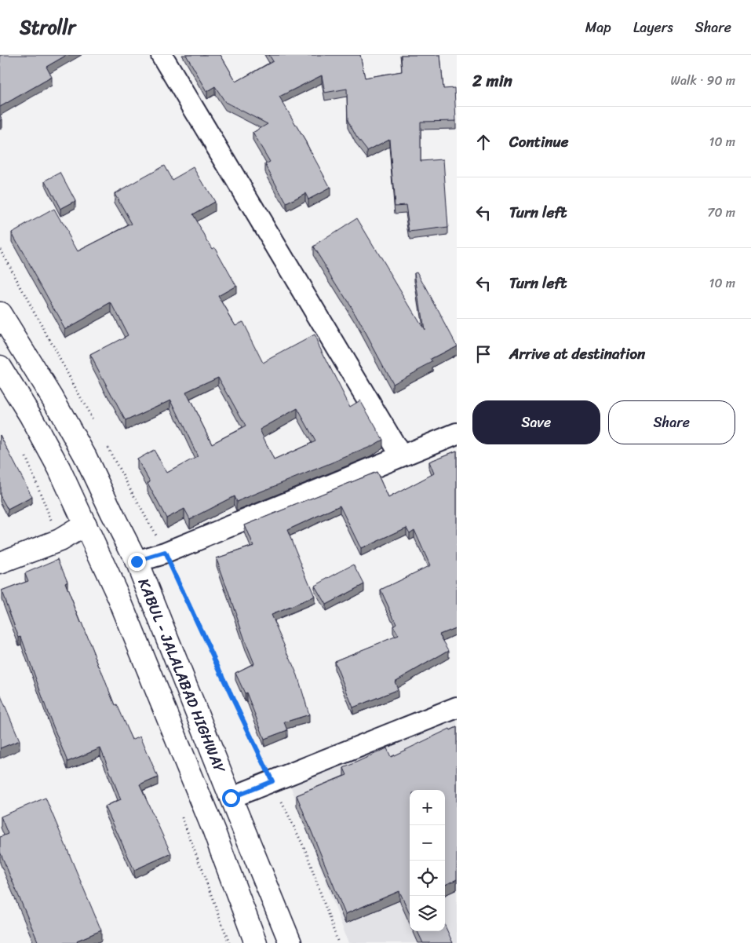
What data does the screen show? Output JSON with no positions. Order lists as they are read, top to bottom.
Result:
{
  "streets": {
    "main road": ["KABUL - JALALABAD HIGHWAY"]
  },
  "page": {
    "header": "Strollr",
    "nav": ["Map", "Layers", "Share"],
    "heading": ["2 min", "Walk · 90 m"],
    "list": [
      ["Continue", "10 m"],
      ["Turn left", "70 m"],
      ["Turn left", "10 m"],
      "Arrive at destination"
    ],
    "buttons": ["Save", "Share"],
    "map_buttons": ["+", "−"]
  }
}
